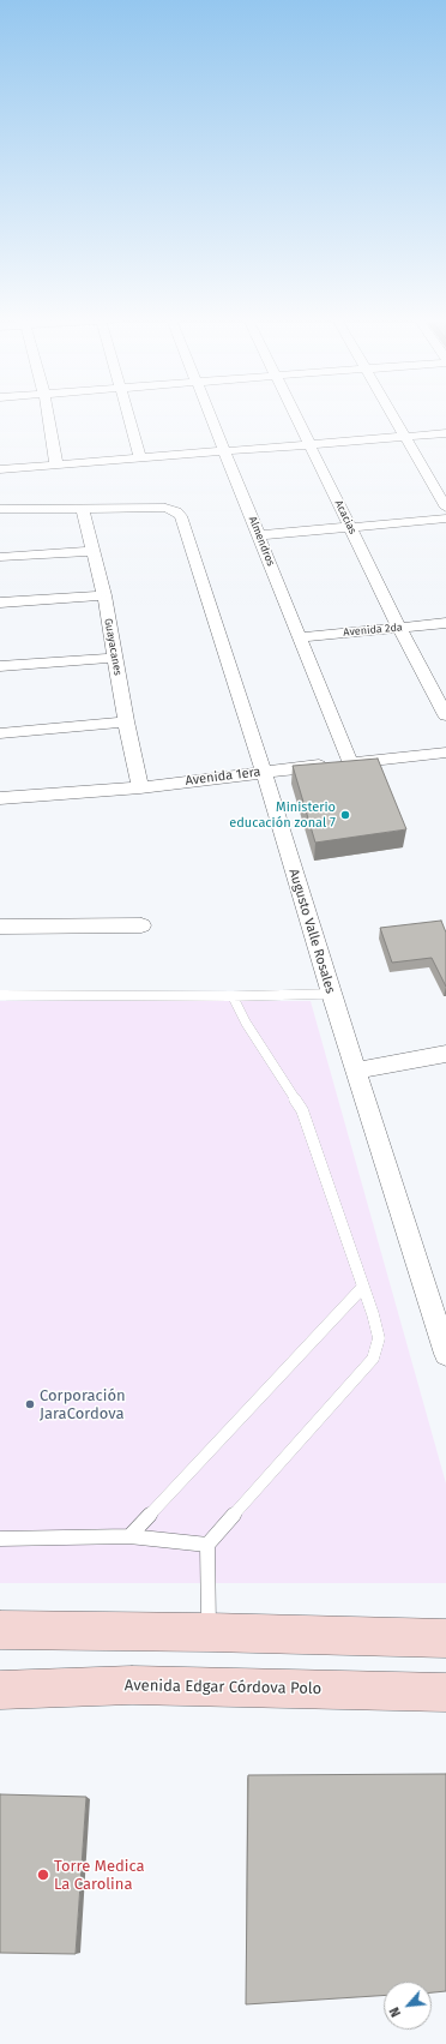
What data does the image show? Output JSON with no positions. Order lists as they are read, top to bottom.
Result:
{
  "streets": {
    "main road": ["Avenida Edgar Córdova Polo"],
    "street": [
      "Acacias",
      "Almendros",
      "Avenida 2da",
      "Guayacanes",
      "Avenida 1era",
      "Augusto Valle Rosales"
    ]
  },
  "crossings": [
    ["Acacias", "Avenida 2da"],
    ["Almendros", "Avenida 2da"],
    ["Almendros", "Avenida 1era"],
    ["Guayacanes", "Avenida 1era"],
    ["Guayacanes", "Augusto Valle Rosales"],
    ["Avenida 1era", "Augusto Valle Rosales"]
  ],
  "places": ["Ministerio educación zonal 7", "Corporación JaraCordova", "Torre Medica La Carolina"],
  "north": "bottom left"
}
